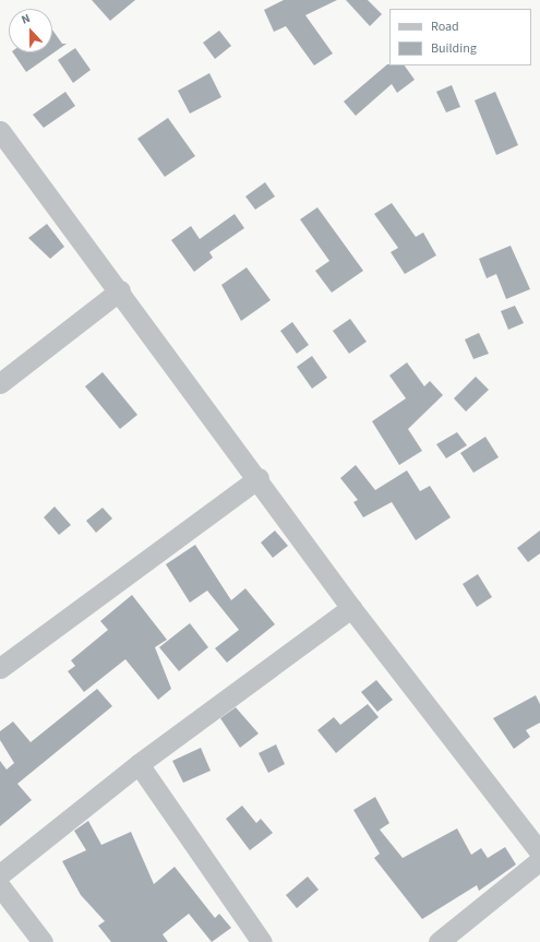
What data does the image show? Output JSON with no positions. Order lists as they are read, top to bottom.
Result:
{
  "legend": ["Road", "Building"],
  "north": "top"
}
